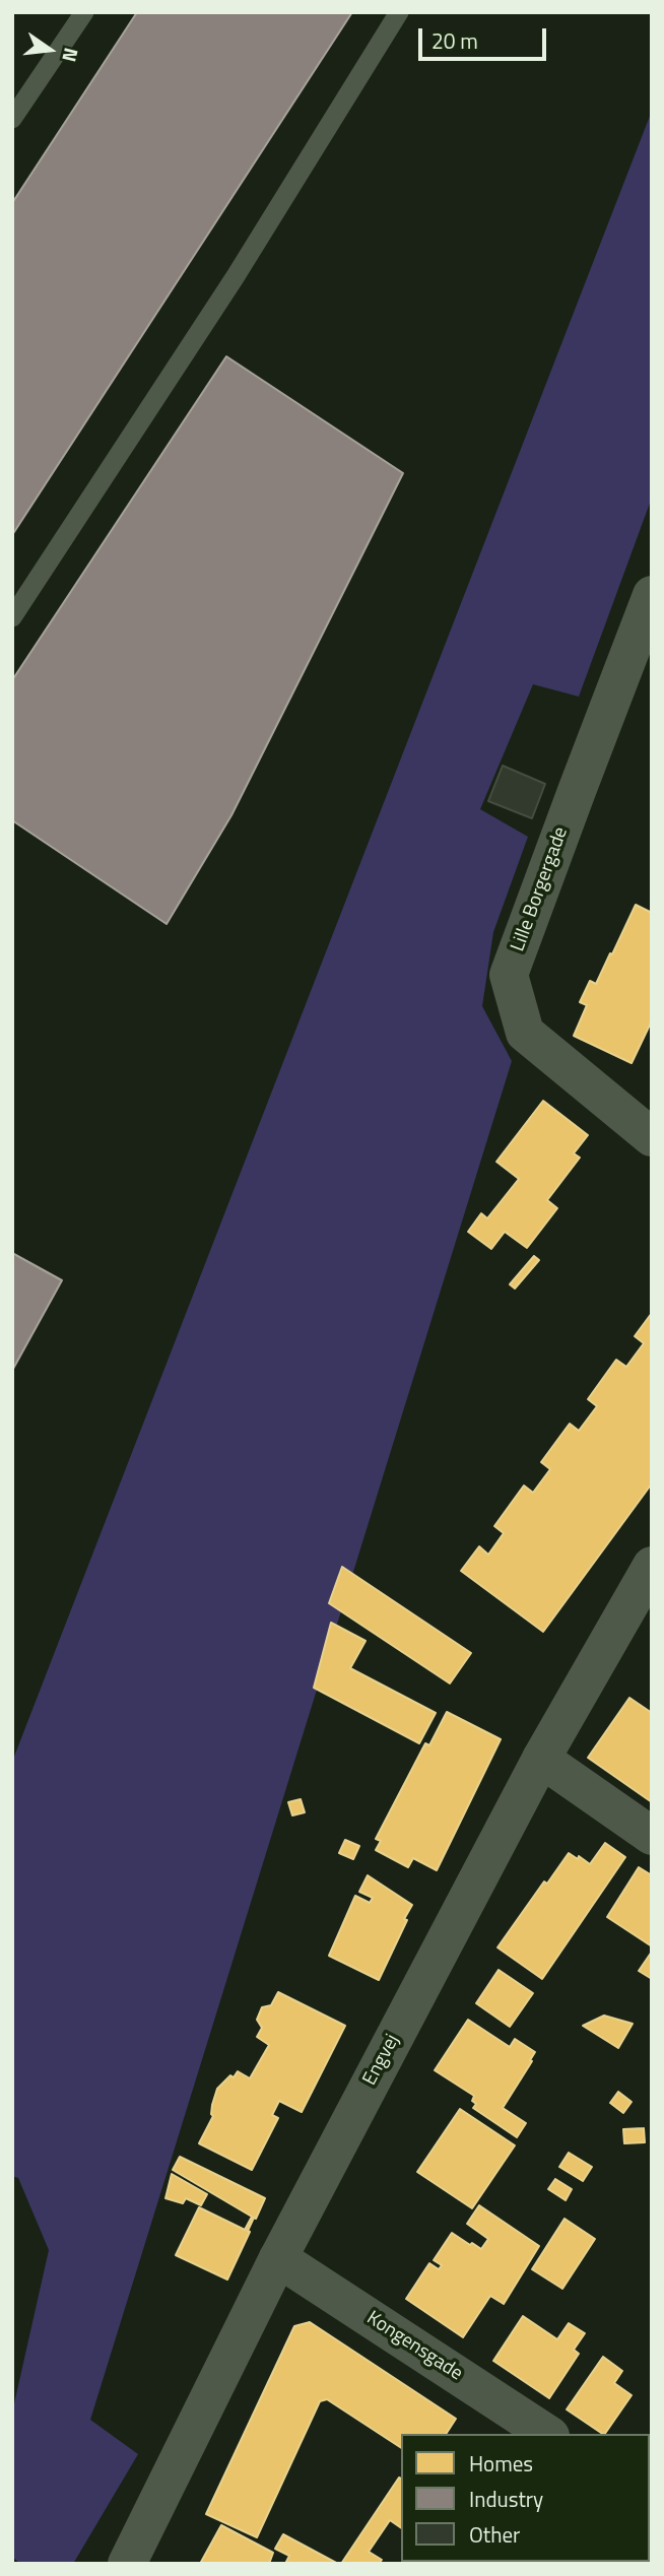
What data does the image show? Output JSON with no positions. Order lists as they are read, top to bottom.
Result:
{
  "streets": {
    "street": ["Lille Borgergade", "Engvej", "Kongensgade"]
  },
  "crossings": [
    ["Engvej", "Kongensgade"]
  ],
  "legend": ["Homes", "Industry", "Other"],
  "scale_bar": "20 m",
  "north": "right"
}
